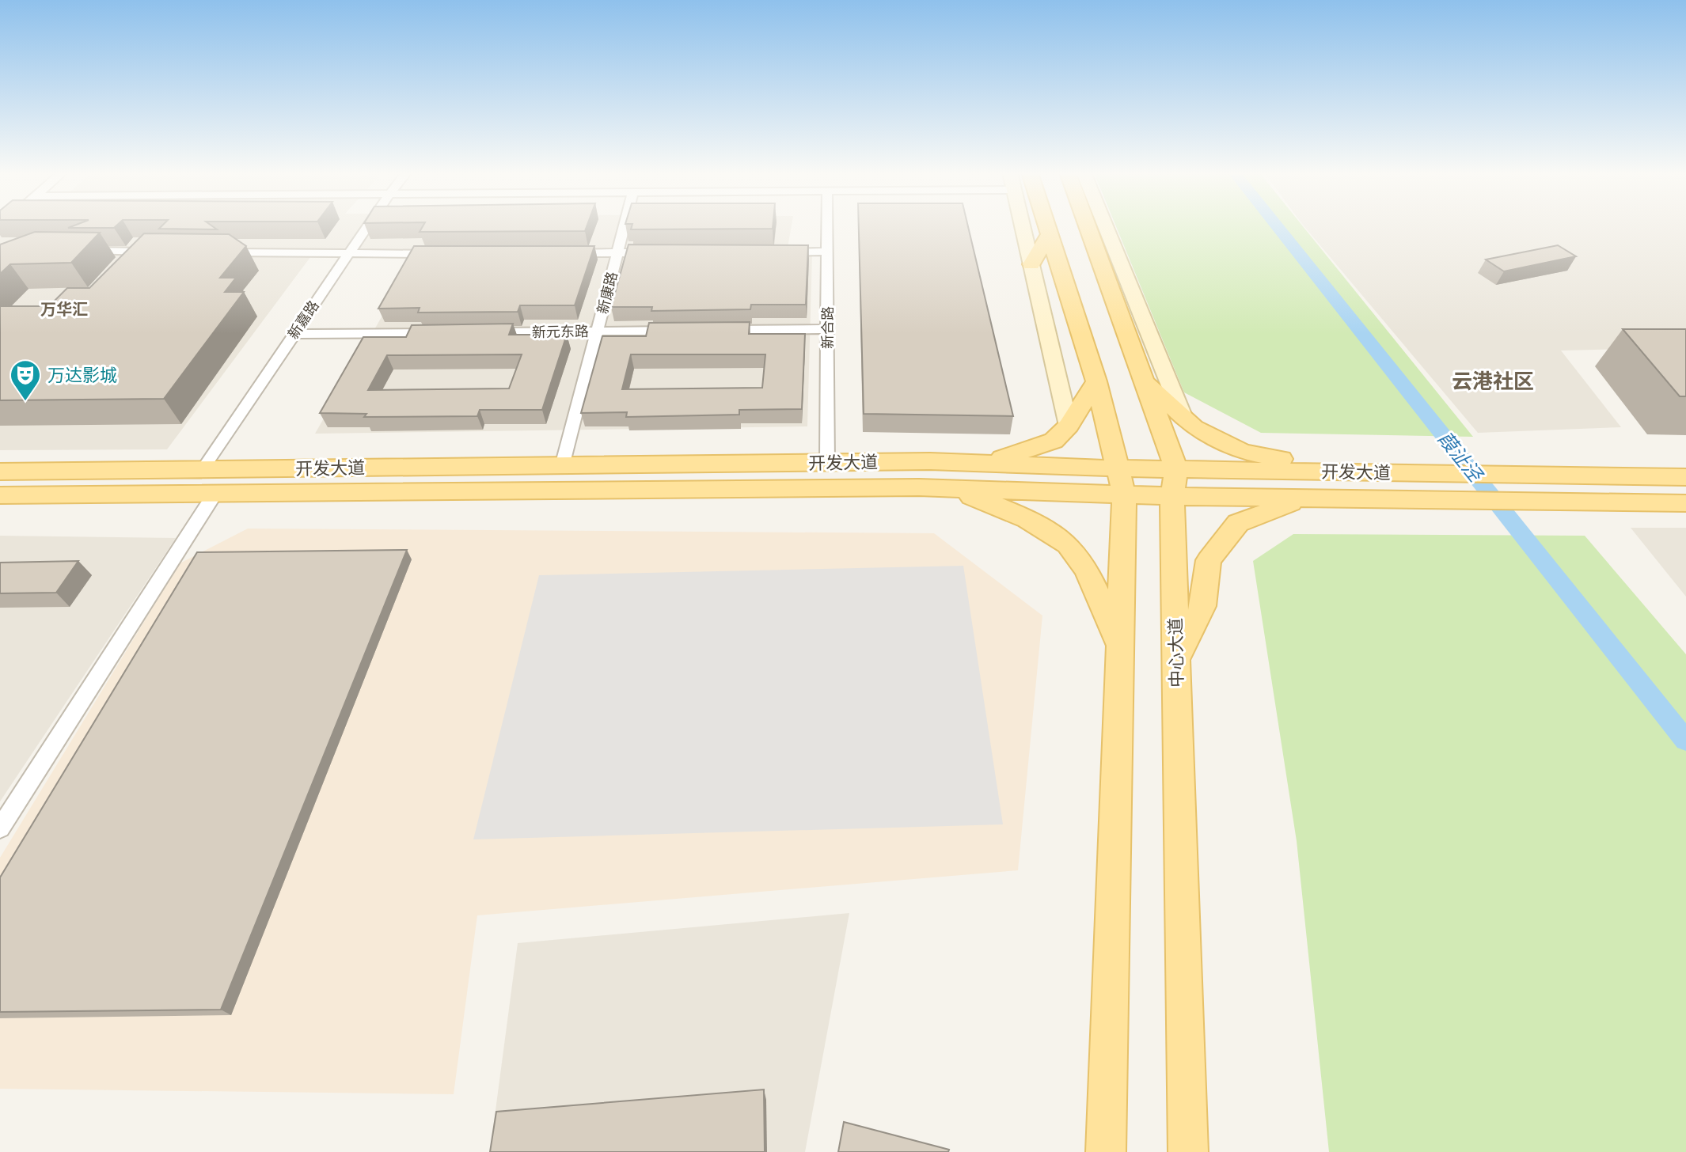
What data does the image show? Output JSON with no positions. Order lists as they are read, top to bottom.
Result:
{
  "streets": {
    "main road": ["开发大道", "中心大道"],
    "street": [
      "新康路",
      "新嘉路",
      "新合路",
      "新元东路"
    ]
  },
  "crossings": [
    ["新康路", "新元东路"],
    ["新康路", "开发大道"],
    ["新嘉路", "开发大道"],
    ["新合路", "开发大道"],
    ["开发大道", "中心大道"]
  ],
  "districts": ["万华汇", "云港社区"],
  "water": ["葭沚泾"],
  "places": {
    "theatre": ["万达影城"]
  }
}
